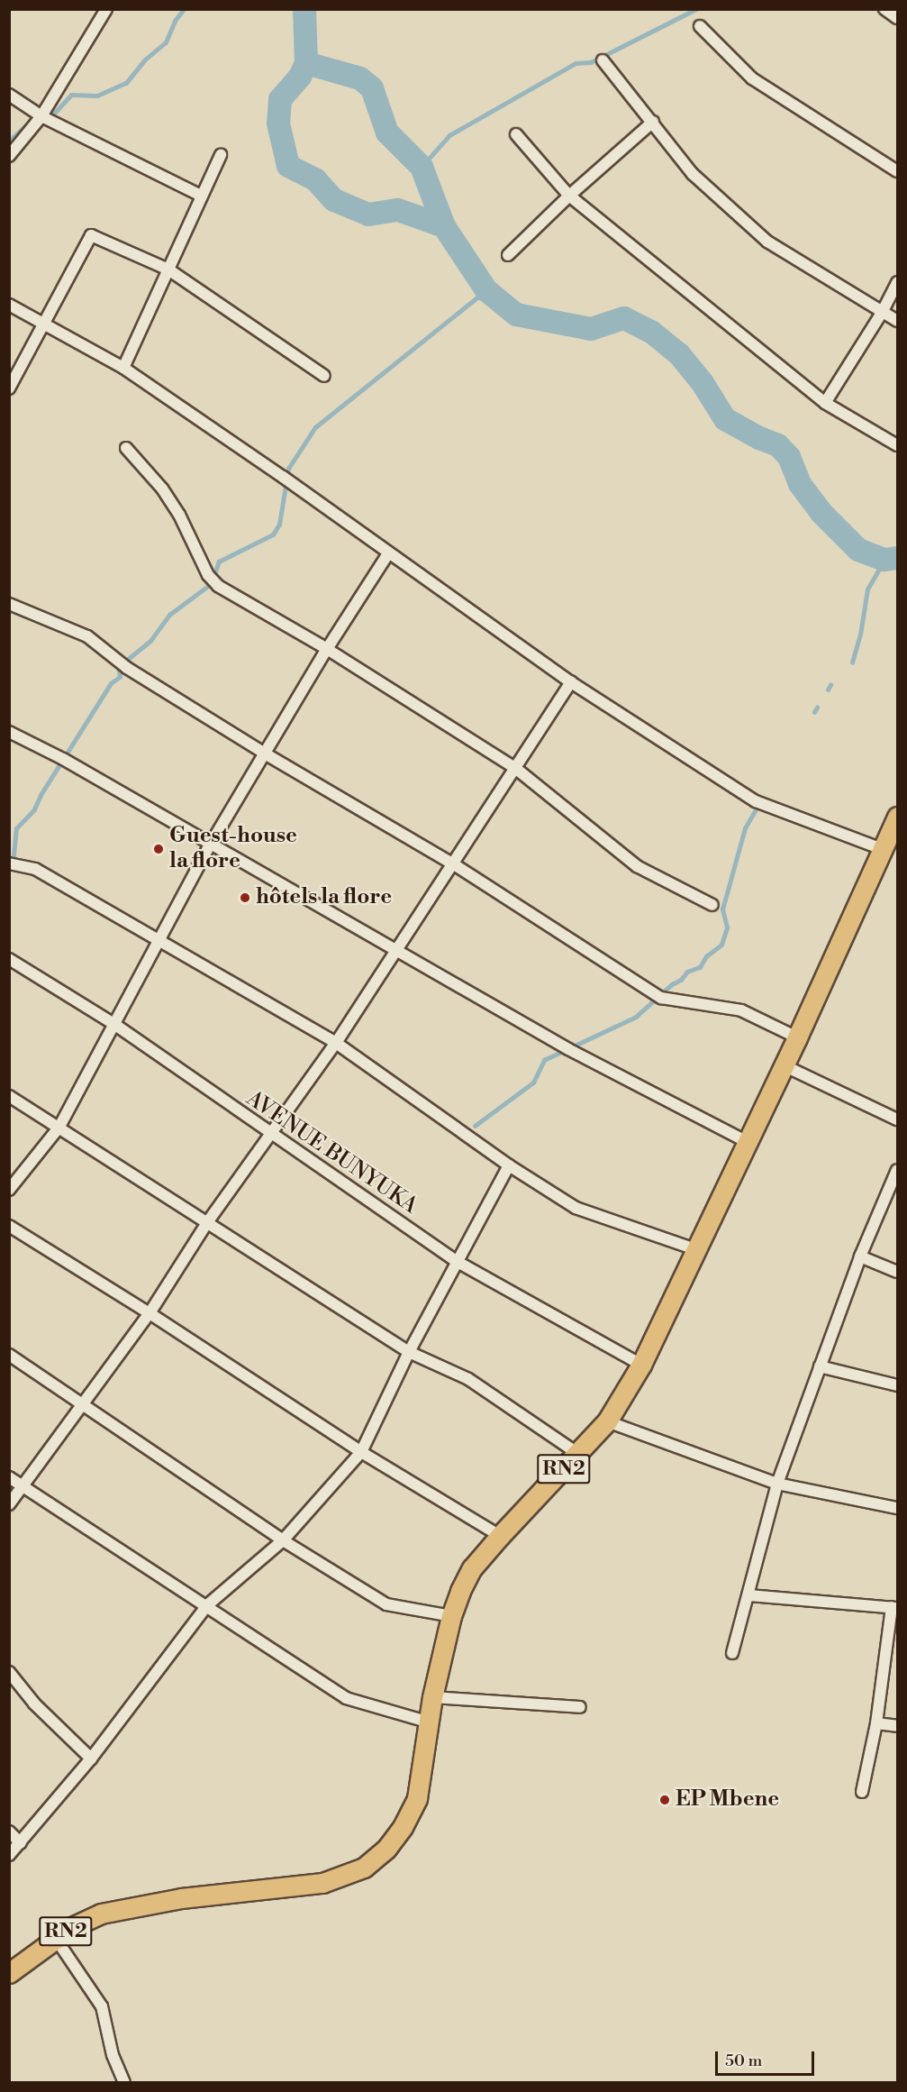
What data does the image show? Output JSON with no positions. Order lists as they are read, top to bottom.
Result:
{
  "streets": {
    "highway": ["RN2"],
    "street": ["AVENUE BUNYUKA"]
  },
  "crossings": [
    ["AVENUE BUNYUKA", "RN2"]
  ],
  "places": ["Guest-house la flore", "hôtels la flore", "EP Mbene"],
  "scale_bar": "50 m"
}
